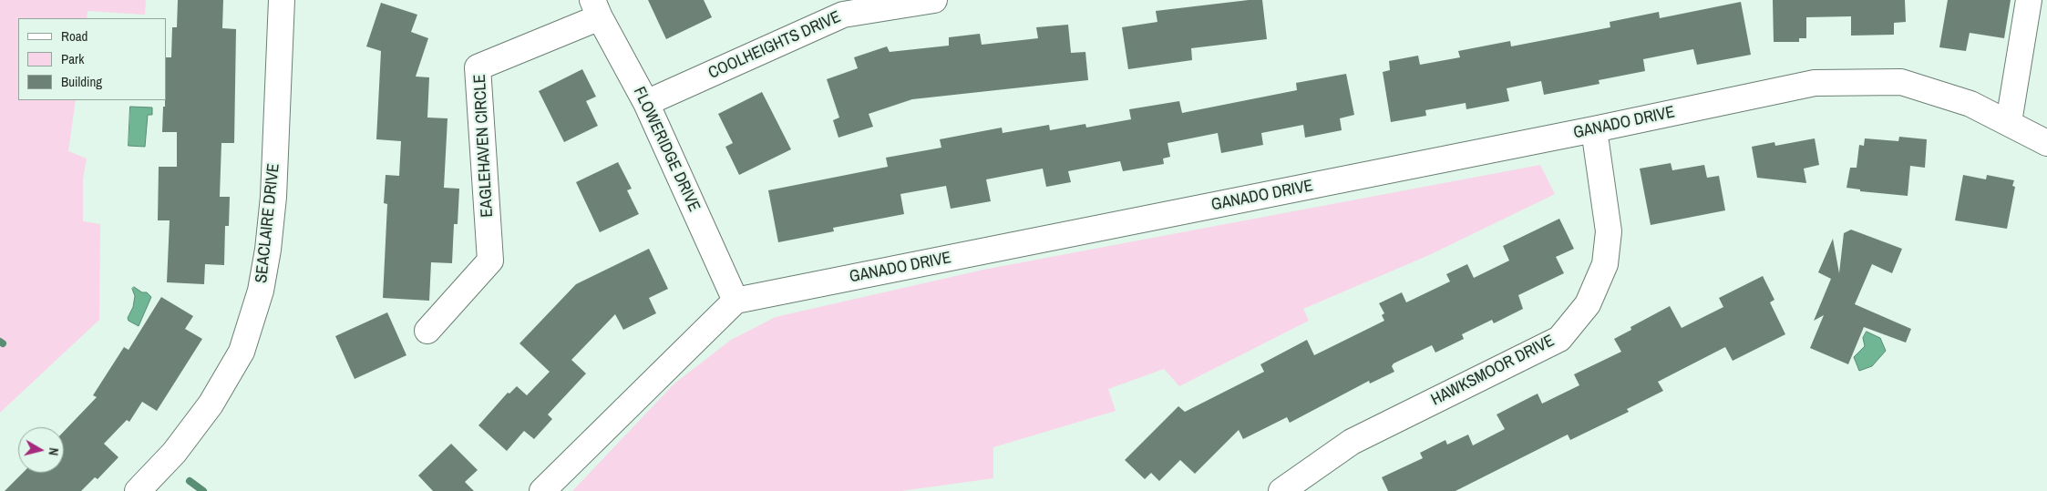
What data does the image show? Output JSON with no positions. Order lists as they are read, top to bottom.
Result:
{
  "streets": {
    "street": [
      "COOLHEIGHTS DRIVE",
      "GANADO DRIVE",
      "EAGLEHAVEN CIRCLE",
      "FLOWERIDGE DRIVE",
      "SEACLAIRE DRIVE",
      "HAWKSMOOR DRIVE"
    ]
  },
  "crossings": [
    ["COOLHEIGHTS DRIVE", "FLOWERIDGE DRIVE"],
    ["GANADO DRIVE", "FLOWERIDGE DRIVE"],
    ["GANADO DRIVE", "HAWKSMOOR DRIVE"],
    ["EAGLEHAVEN CIRCLE", "FLOWERIDGE DRIVE"]
  ],
  "legend": ["Road", "Park", "Building"],
  "north": "right"
}
